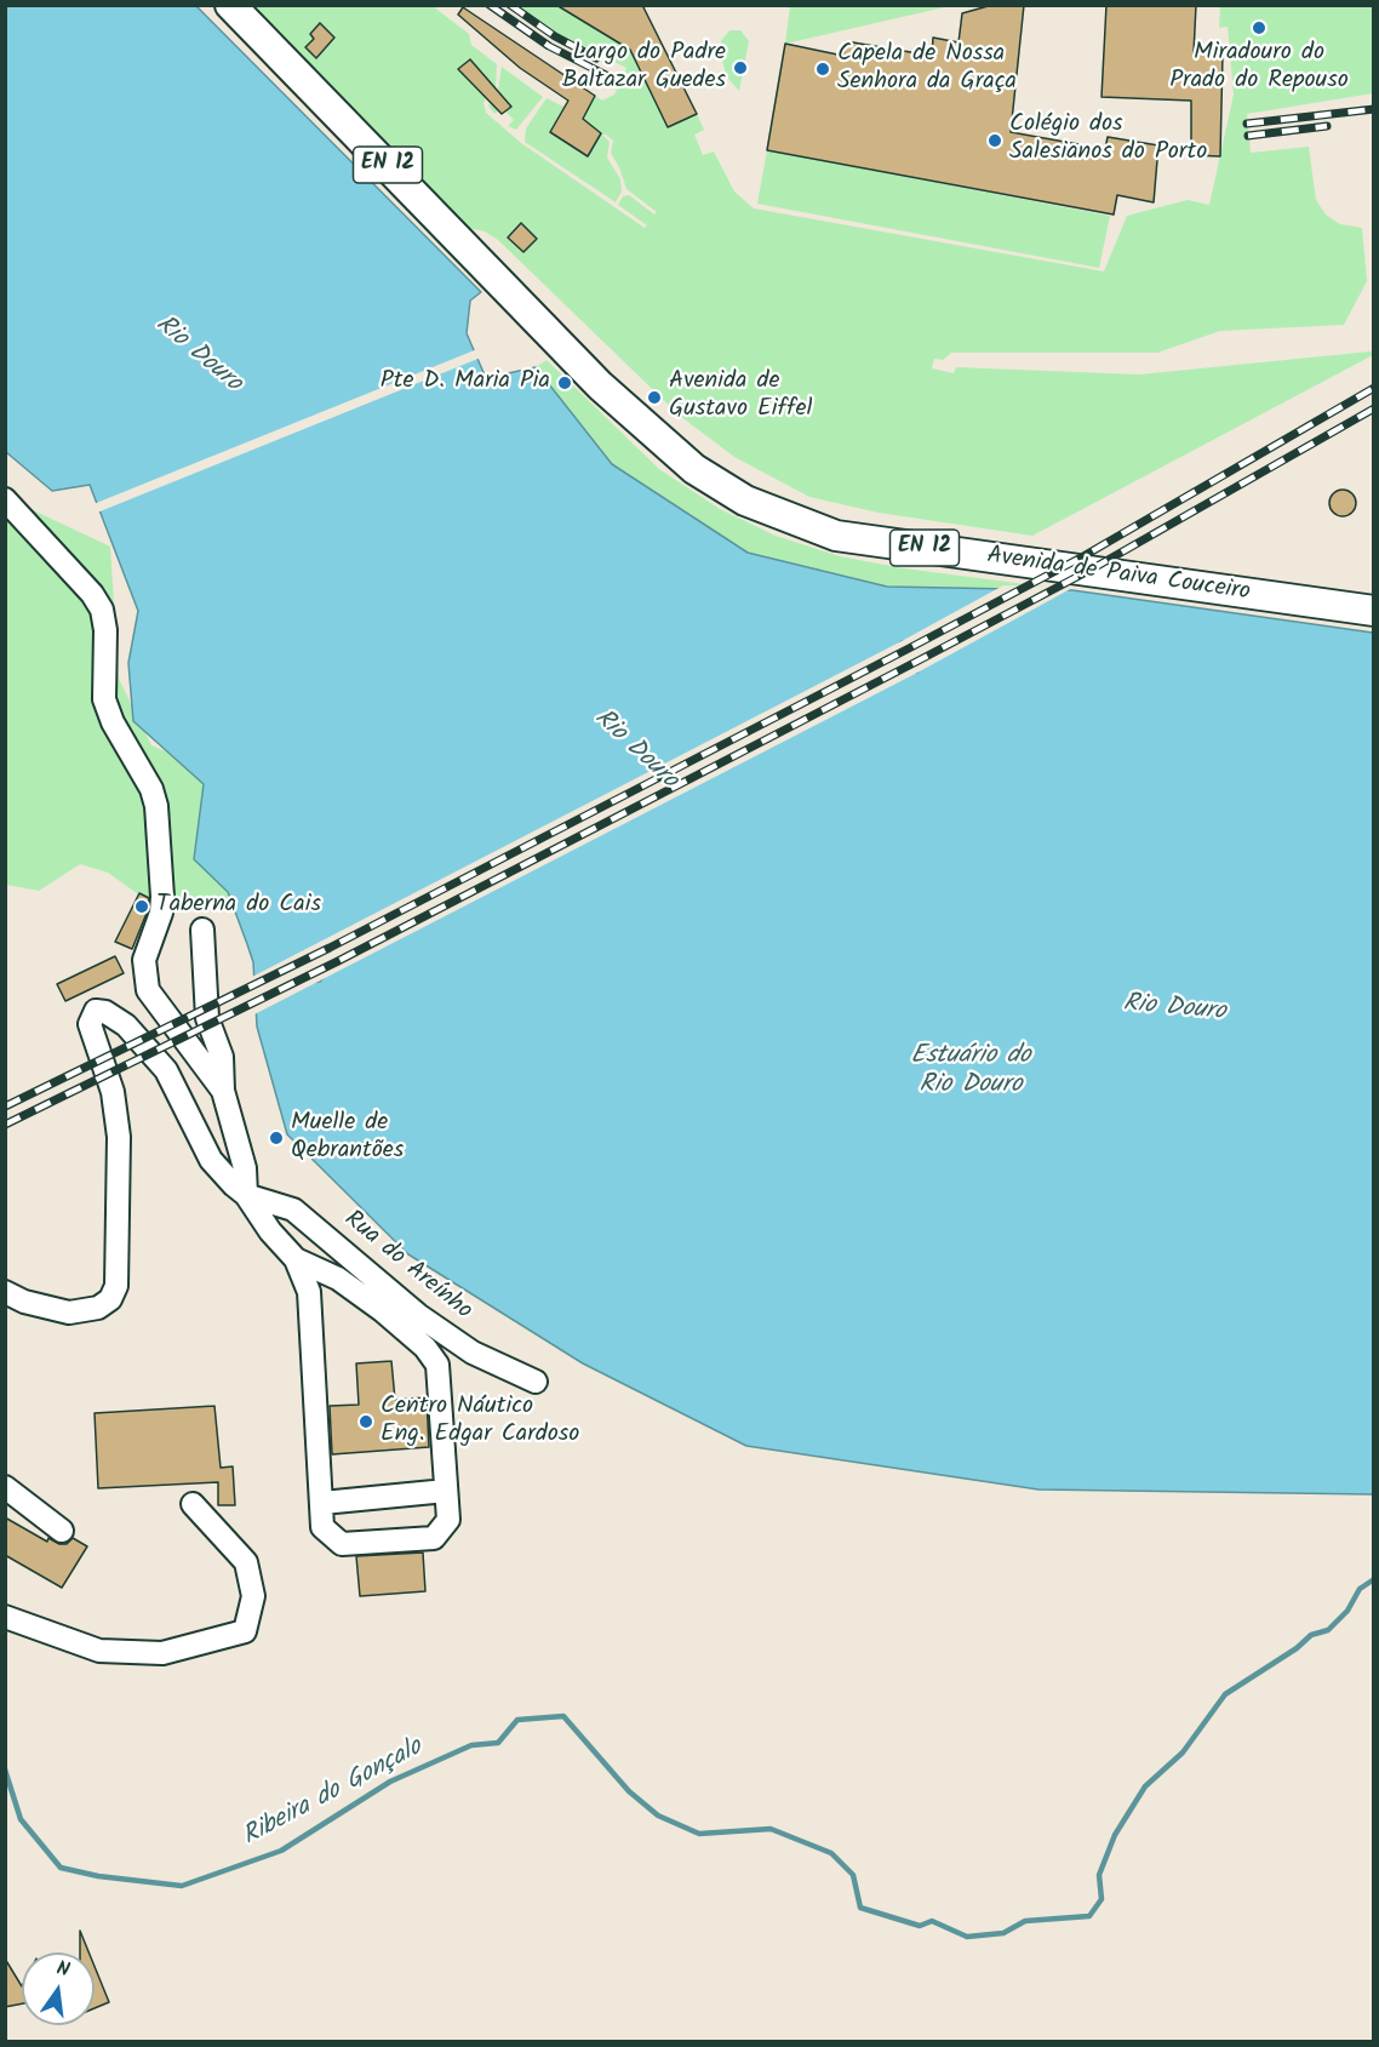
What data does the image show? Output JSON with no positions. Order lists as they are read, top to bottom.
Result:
{
  "streets": {
    "main road": ["EN 12", "Avenida de Paiva Couceiro"],
    "street": ["Rua do Areínho"]
  },
  "water": ["Rio Douro", "Estuário do Rio Douro", "Ribeira do Gonçalo"],
  "places": [
    "Miradouro do Prado do Repouso",
    "Largo do Padre Baltazar Guedes",
    "Capela de Nossa Senhora da Graça",
    "Colégio dos Salesianos do Porto",
    "Pte D. Maria Pia",
    "Avenida de Gustavo Eiffel",
    "Taberna do Cais",
    "Muelle de Qebrantões",
    "Centro Náutico Eng. Edgar Cardoso"
  ],
  "north": "top"
}
